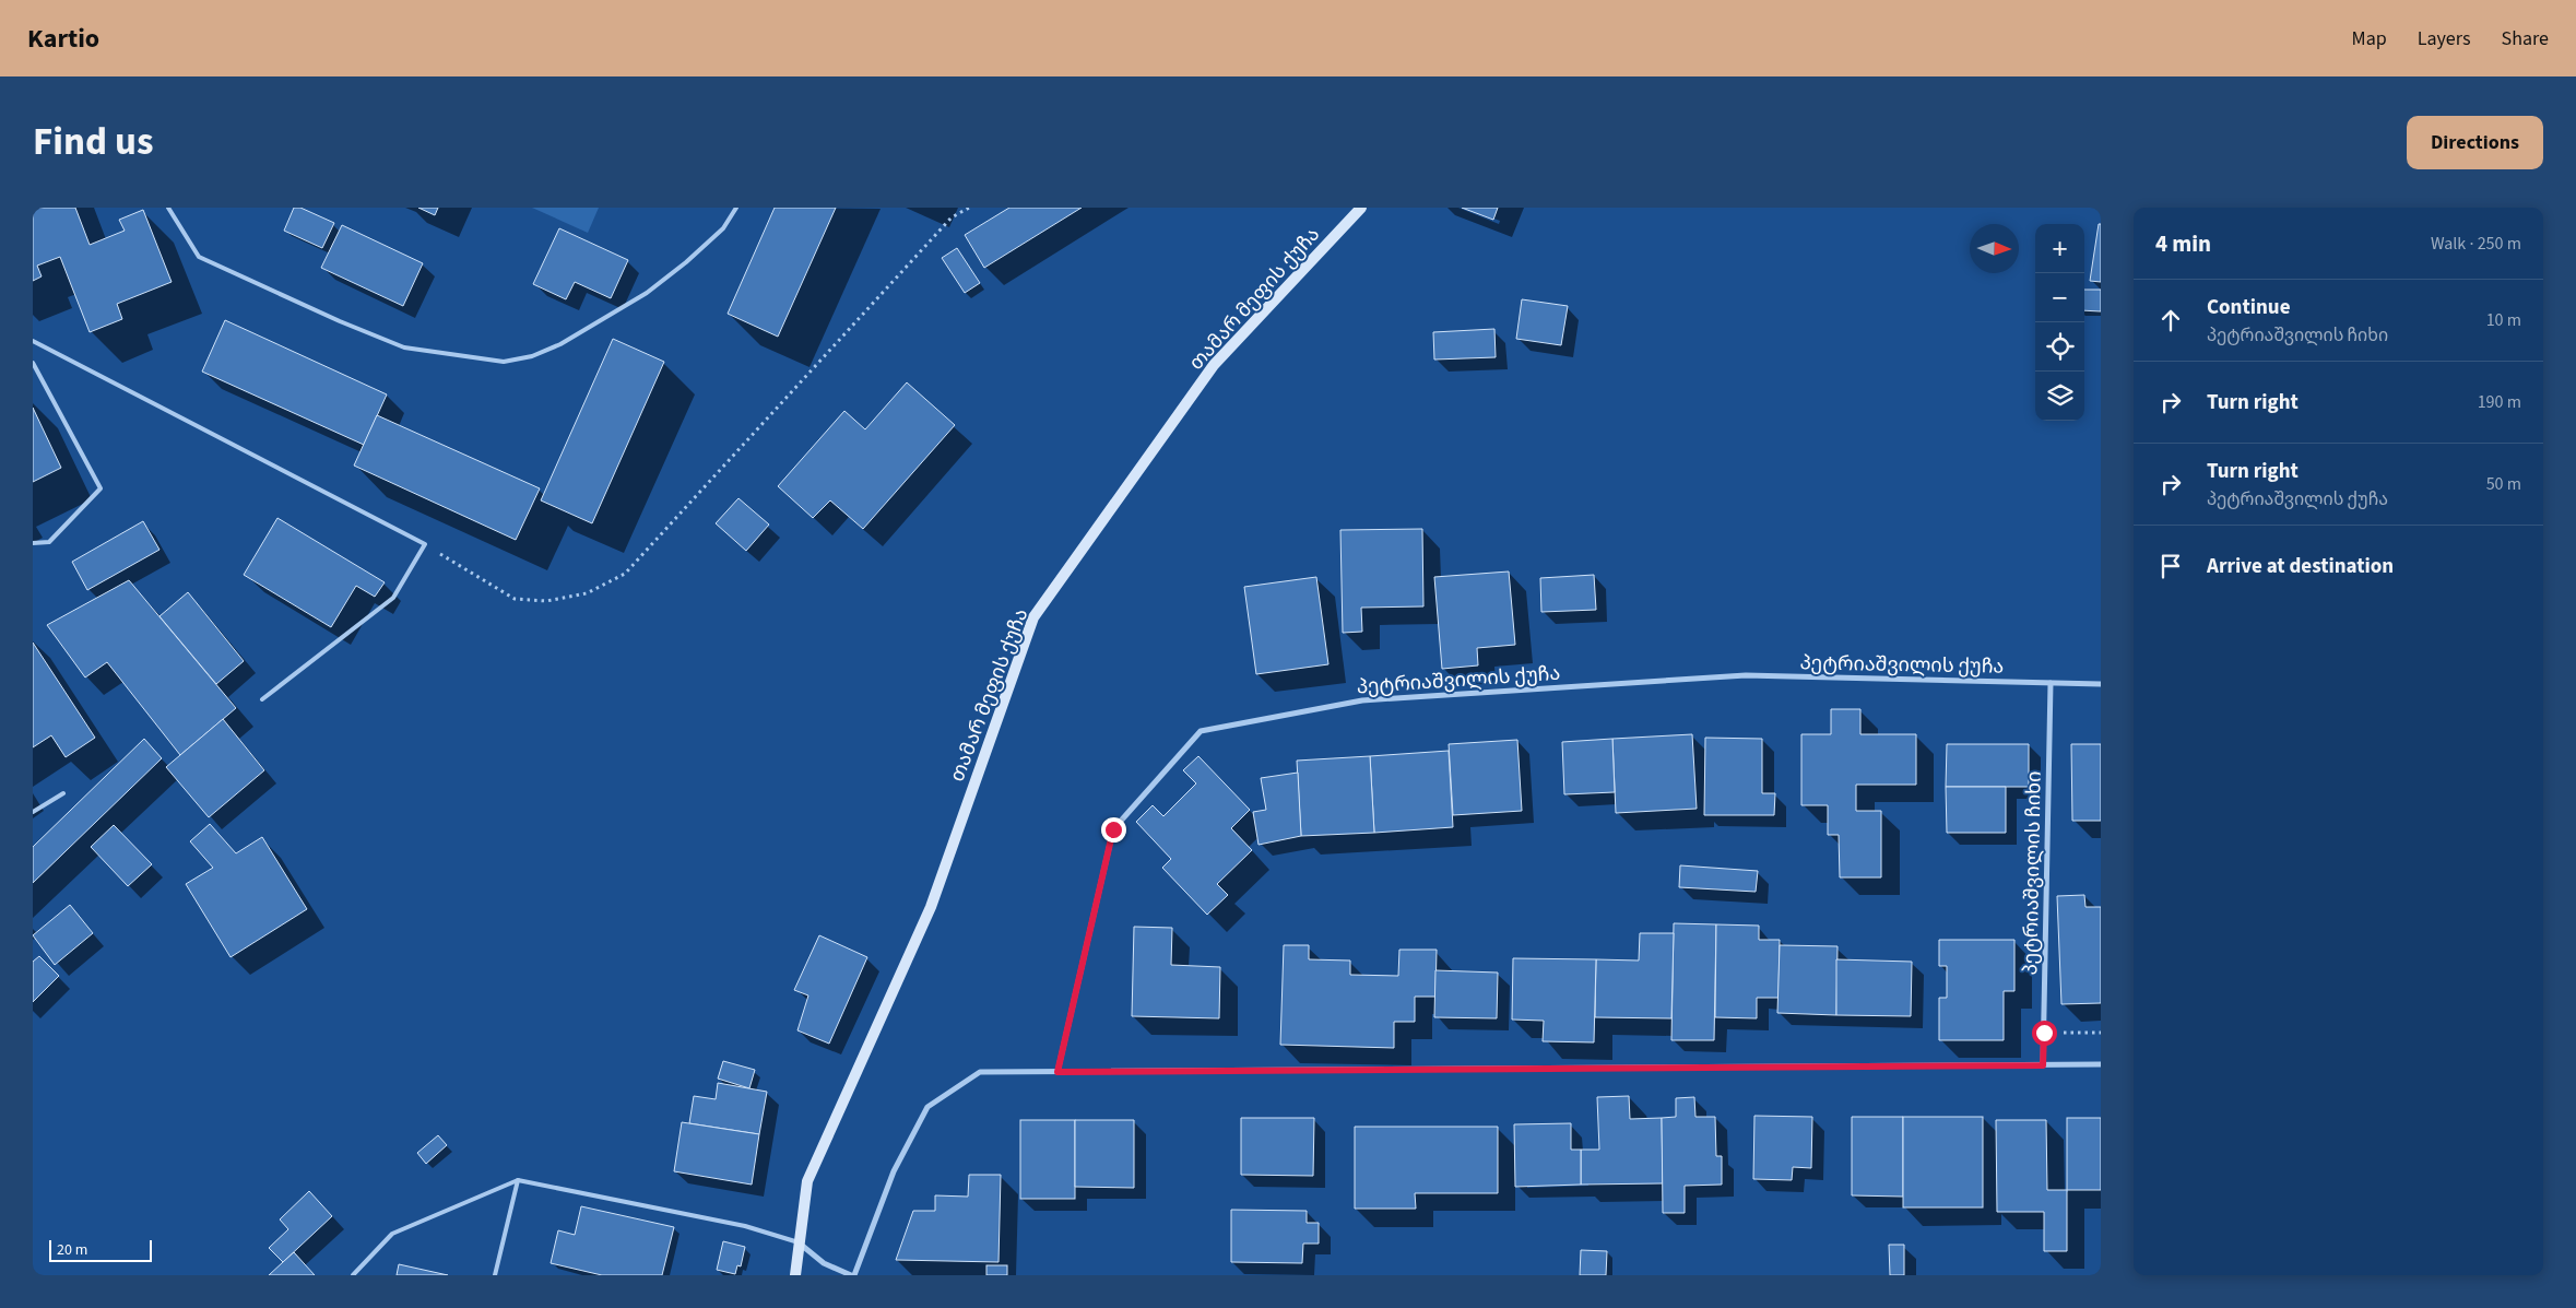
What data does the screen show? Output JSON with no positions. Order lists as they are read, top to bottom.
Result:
{
  "streets": {
    "street": ["თამარ მეფის ქუჩა", "პეტრიაშვილის ქუჩა", "პეტრიაშვილის ჩიხი"]
  },
  "crossings": [
    ["პეტრიაშვილის ქუჩა", "პეტრიაშვილის ჩიხი"]
  ],
  "scale_bar": "20 m",
  "north": "right",
  "page": {
    "header": "Kartio",
    "nav": ["Map", "Layers", "Share"],
    "title": "Find us",
    "buttons": "Directions",
    "heading": ["4 min", "Walk · 250 m"],
    "map_buttons": ["+", "−"],
    "list": [
      ["Continue", "პეტრიაშვილის ჩიხი", "10 m"],
      ["Turn right", "190 m"],
      ["Turn right", "პეტრიაშვილის ქუჩა", "50 m"],
      "Arrive at destination"
    ],
    "scale": "20 m"
  }
}
